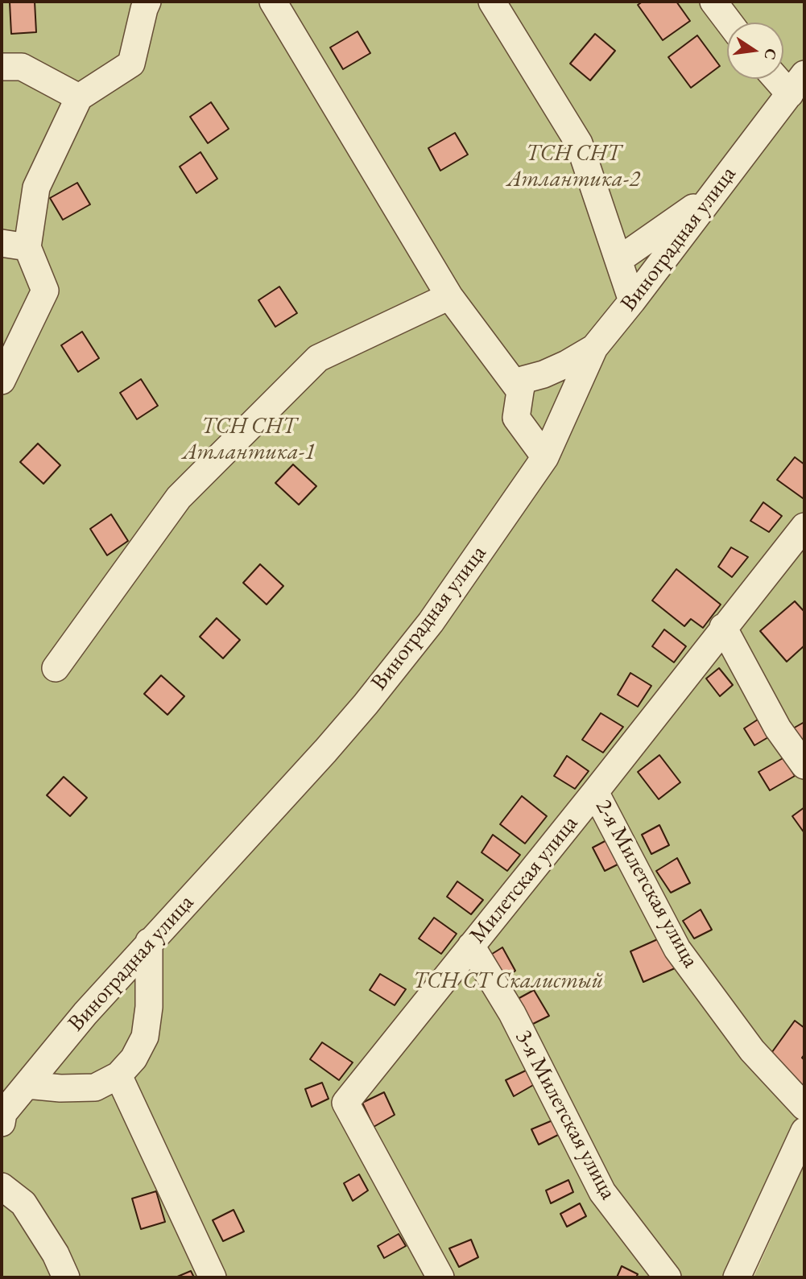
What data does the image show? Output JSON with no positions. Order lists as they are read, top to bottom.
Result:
{
  "streets": {
    "lane": [
      "Виноградная улица",
      "Милетская улица",
      "2-я Милетская улица",
      "3-я Милетская улица"
    ]
  },
  "crossings": [
    ["Милетская улица", "2-я Милетская улица"],
    ["Милетская улица", "3-я Милетская улица"]
  ],
  "parks": ["ТСН СНТ Атлантика-2", "ТСН СНТ Атлантика-1", "ТСН СТ Скалистый"],
  "north": "right"
}
